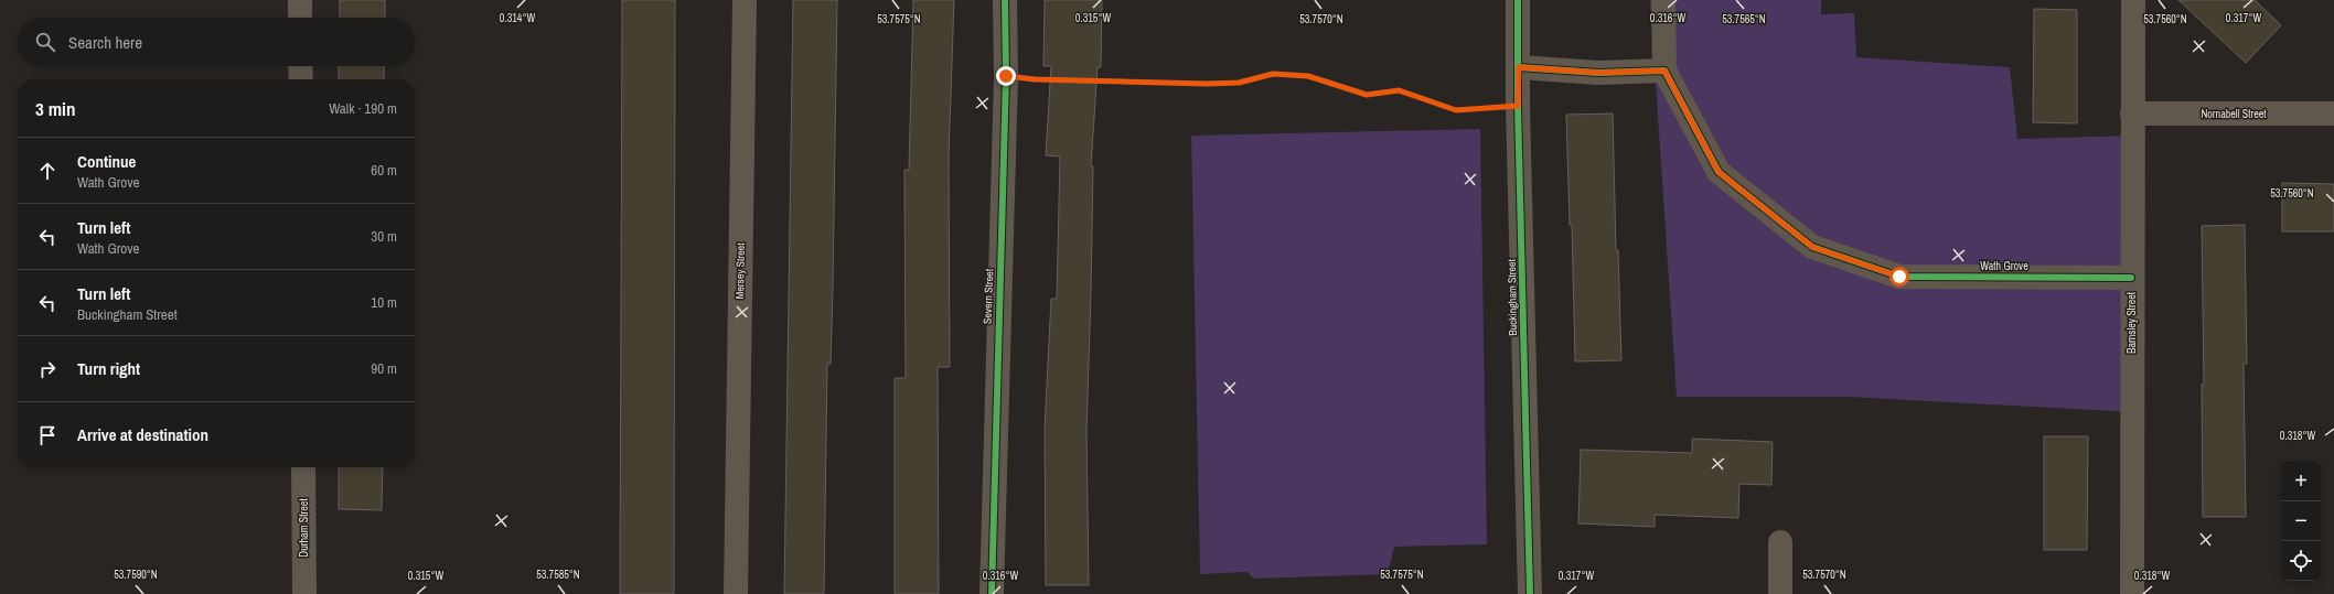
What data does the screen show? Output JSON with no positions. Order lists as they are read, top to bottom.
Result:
{
  "streets": {
    "street": [
      "Nornabell Street",
      "Wath Grove",
      "Mersey Street",
      "Severn Street",
      "Buckingham Street",
      "Barnsley Street",
      "Durham Street"
    ]
  },
  "crossings": [
    ["Nornabell Street", "Barnsley Street"],
    ["Wath Grove", "Barnsley Street"]
  ],
  "page": {
    "search": "Search here",
    "heading": ["3 min", "Walk · 190 m"],
    "list": [
      ["Continue", "Wath Grove", "60 m"],
      ["Turn left", "Wath Grove", "30 m"],
      ["Turn left", "Buckingham Street", "10 m"],
      ["Turn right", "90 m"],
      "Arrive at destination"
    ],
    "map_buttons": ["+", "−"]
  },
  "coordinates": [
    "0.314°W",
    "0.315°W",
    "0.316°W",
    "0.317°W",
    "53.7575°N",
    "53.7570°N",
    "53.7565°N",
    "53.7560°N",
    "0.318°W",
    "53.7590°N",
    "53.7585°N"
  ]
}
